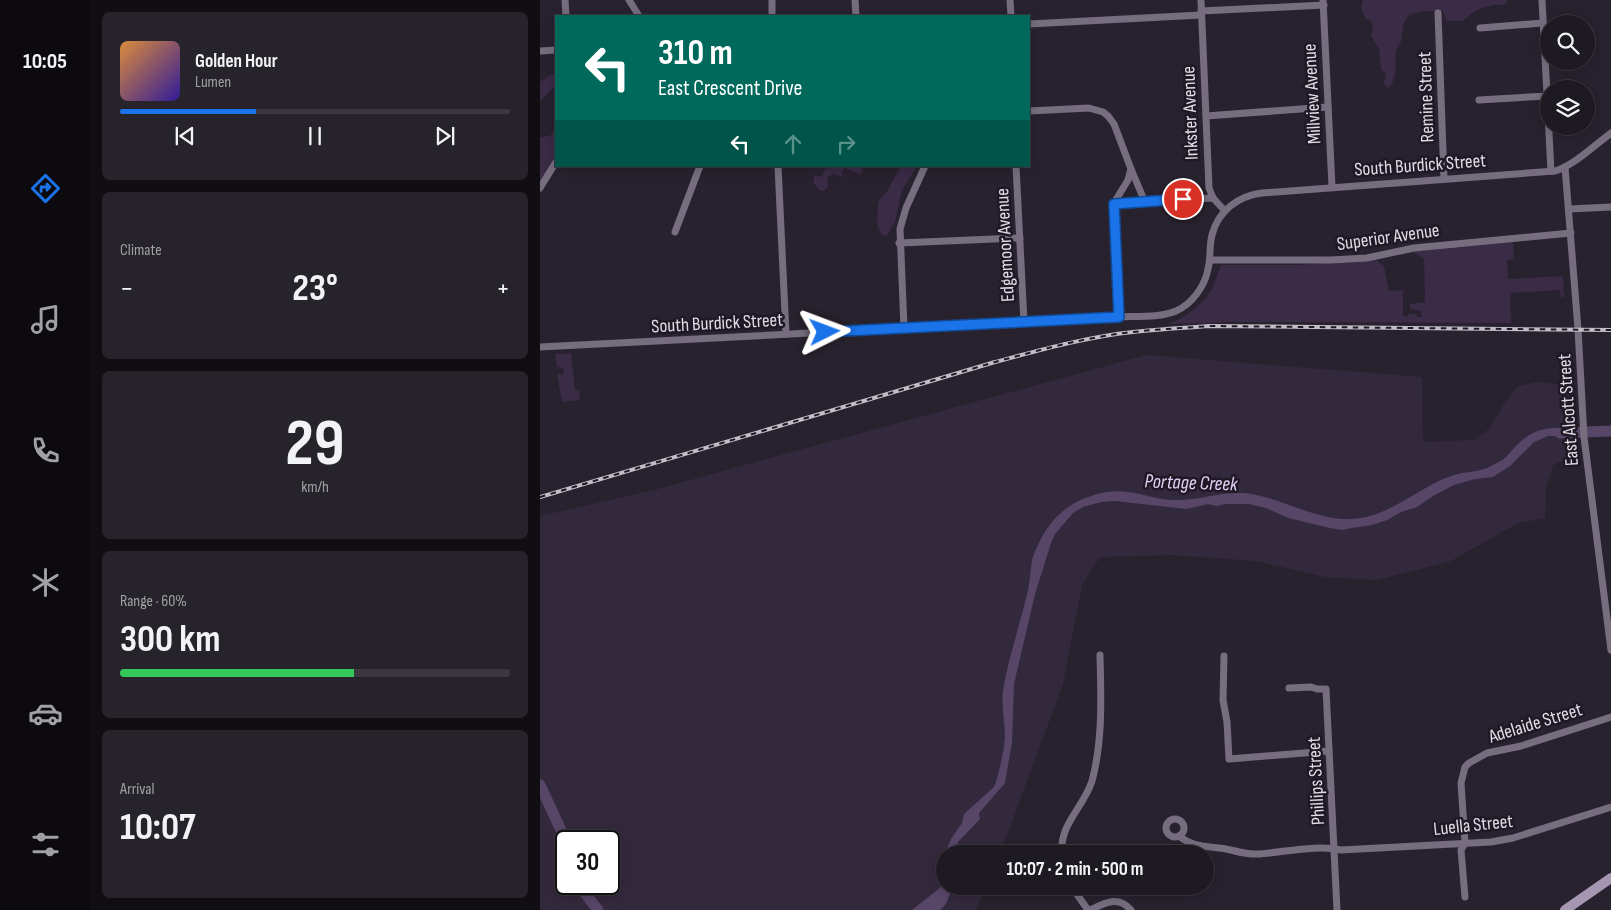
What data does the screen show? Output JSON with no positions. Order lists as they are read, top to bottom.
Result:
{
  "streets": {
    "street": [
      "Millview Avenue",
      "Remine Street",
      "Inkster Avenue",
      "South Burdick Street",
      "Superior Avenue",
      "Edgemoor Avenue",
      "East Alcott Street",
      "Adelaide Street",
      "Phillips Street",
      "Luella Street"
    ]
  },
  "crossings": [
    ["Millview Avenue", "South Burdick Street"],
    ["Remine Street", "South Burdick Street"],
    ["South Burdick Street", "Superior Avenue"],
    ["South Burdick Street", "Edgemoor Avenue"],
    ["South Burdick Street", "East Alcott Street"],
    ["Superior Avenue", "East Alcott Street"],
    ["Adelaide Street", "Luella Street"],
    ["Phillips Street", "Luella Street"]
  ],
  "water": ["Portage Creek"],
  "page": {
    "tabs": "10:05",
    "turn": ["310 m", "East Crescent Drive"],
    "song": ["Golden Hour", "Lumen"],
    "tile": [
      "Climate",
      ["29", "km/h"],
      ["Range · 60%", "300 km"],
      ["Arrival", "10:07"]
    ],
    "heat": ["−", "23°", "+"],
    "limit": "30",
    "trip": "10:07 · 2 min · 500 m"
  }
}
